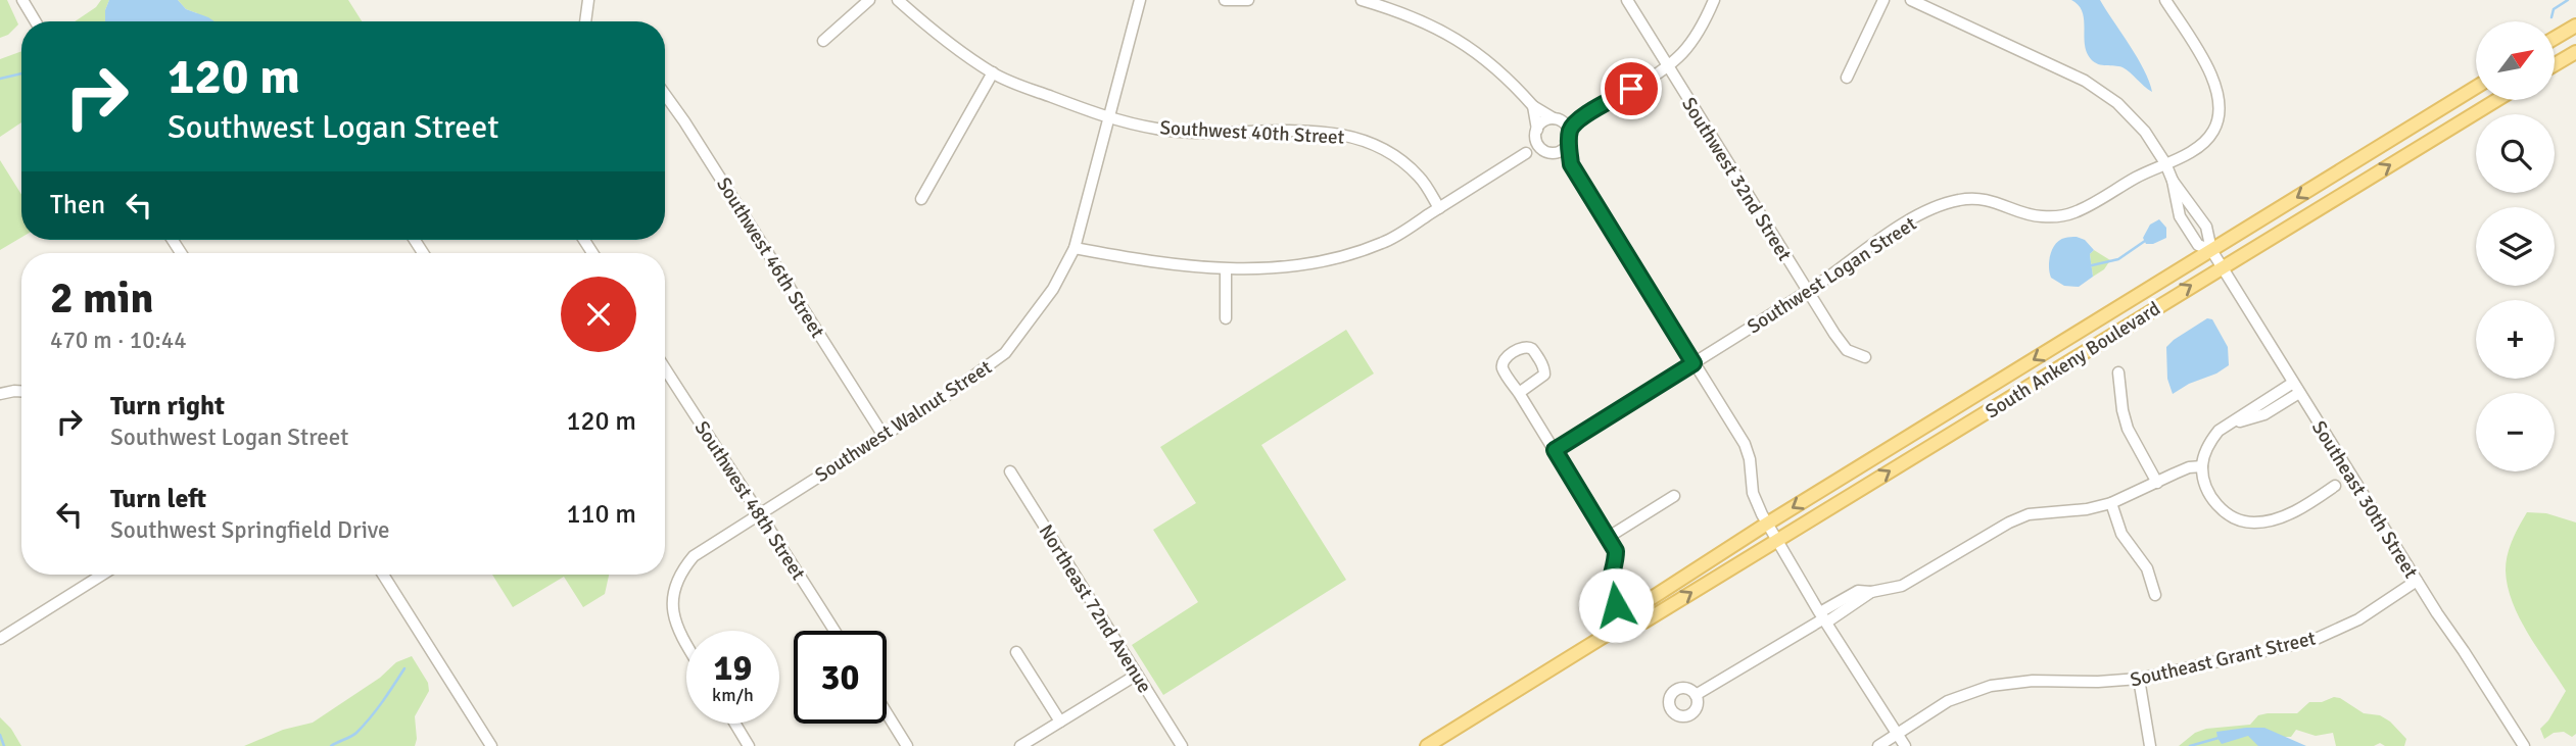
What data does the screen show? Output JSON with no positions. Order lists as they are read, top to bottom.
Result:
{
  "streets": {
    "main road": ["South Ankeny Boulevard"],
    "street": [
      "Southwest 40th Street",
      "Southwest 32nd Street",
      "Southwest 46th Street",
      "Southwest Logan Street",
      "Southwest Walnut Street",
      "Southeast 30th Street",
      "Southwest 48th Street",
      "Northeast 72nd Avenue",
      "Southeast Grant Street"
    ]
  },
  "crossings": [
    ["Southwest 40th Street", "Southwest Walnut Street"],
    ["Southwest 32nd Street", "Southwest Logan Street"],
    ["Southwest 46th Street", "Southwest Walnut Street"],
    ["South Ankeny Boulevard", "Southeast 30th Street"],
    ["Southwest Walnut Street", "Southwest 48th Street"],
    ["Southeast 30th Street", "Southeast Grant Street"]
  ],
  "north": "top right",
  "page": {
    "map_buttons": ["+", "−"],
    "turn": ["120 m", "Southwest Logan Street"],
    "then": "Then",
    "heading": ["2 min", "470 m · 10:44"],
    "list": [
      {
        "name": "Turn right",
        "note": "Southwest Logan Street",
        "value": "120 m"
      },
      {
        "name": "Turn left",
        "note": "Southwest Springfield Drive",
        "value": "110 m"
      }
    ],
    "speed": "19 km/h",
    "limit": "30"
  }
}
